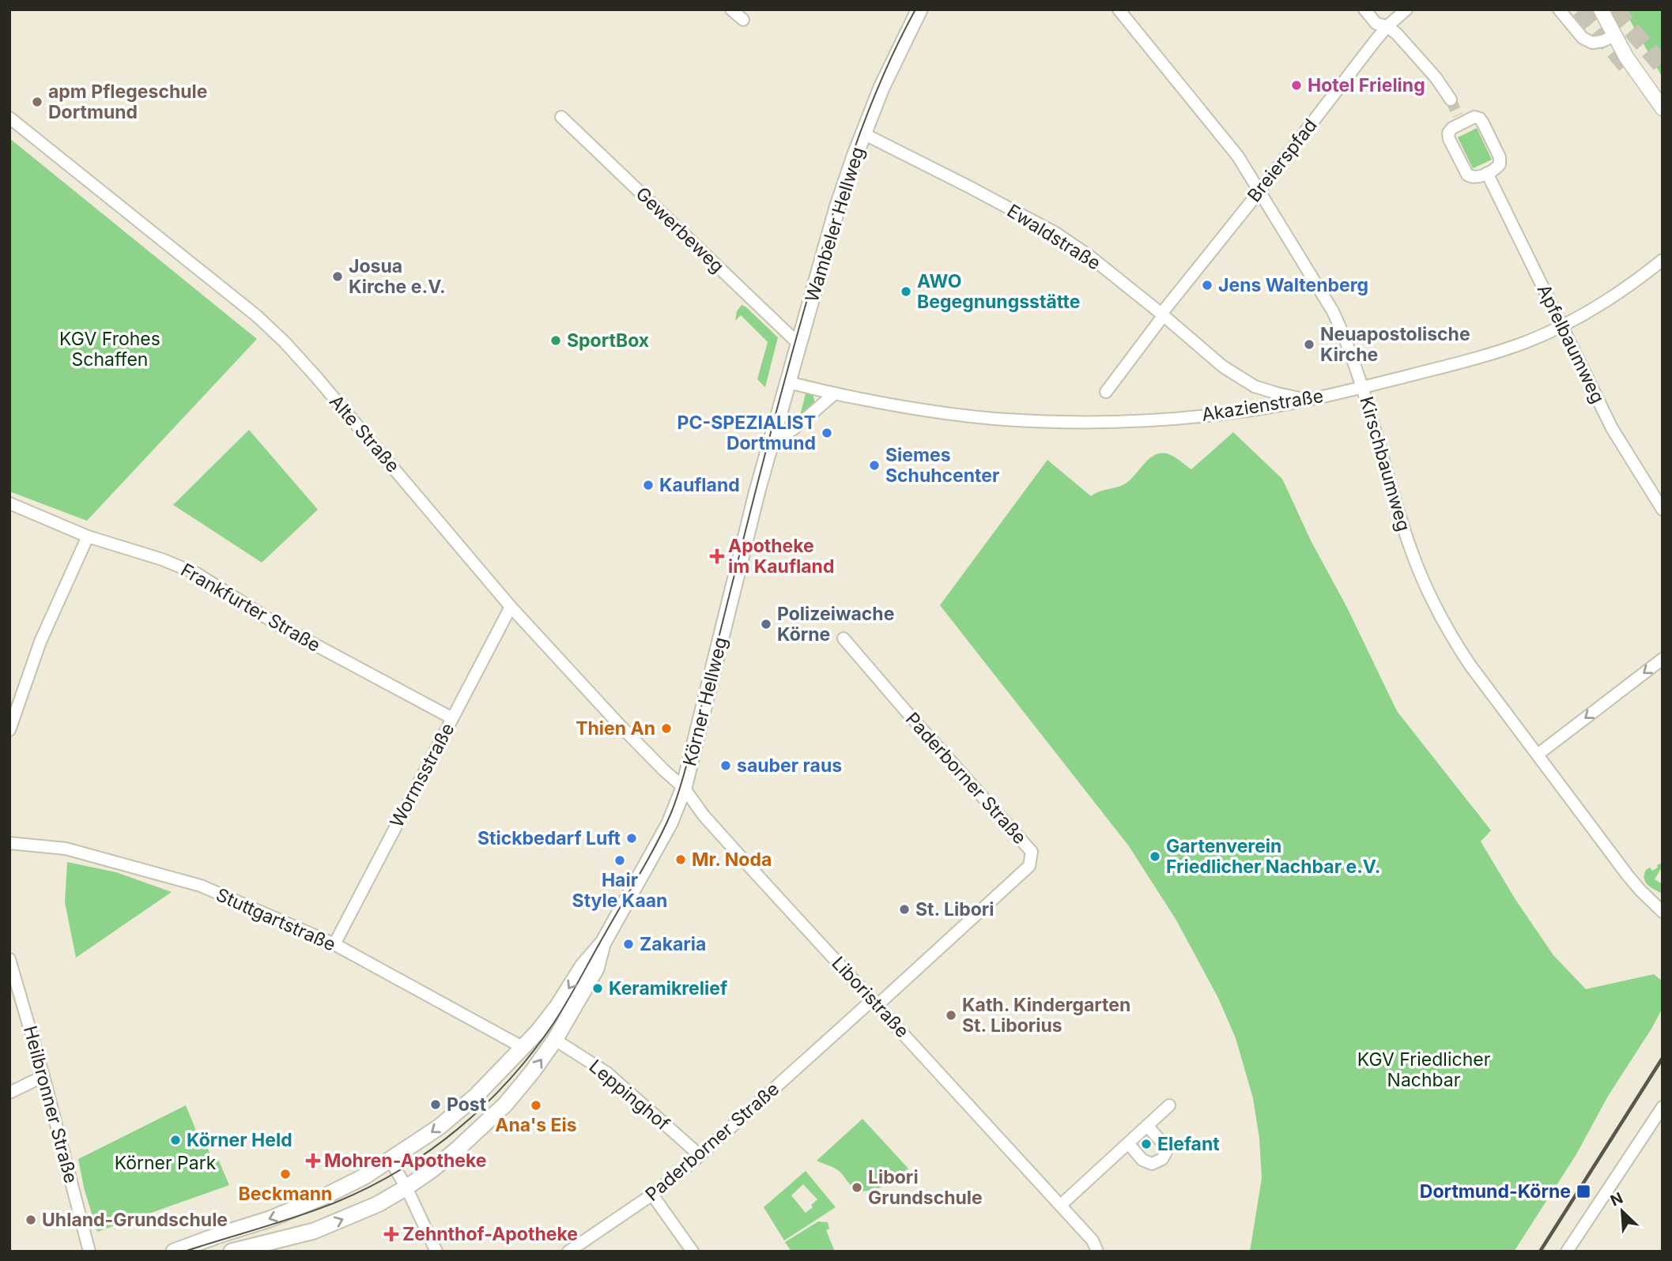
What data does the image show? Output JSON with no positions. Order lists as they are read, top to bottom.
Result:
{
  "streets": {
    "main road": ["Wambeler Hellweg", "Körner Hellweg"],
    "street": [
      "Breierspfad",
      "Gewerbeweg",
      "Ewaldstraße",
      "Apfelbaumweg",
      "Akazienstraße",
      "Alte Straße",
      "Kirschbaumweg",
      "Frankfurter Straße",
      "Wormsstraße",
      "Paderborner Straße",
      "Stuttgartstraße",
      "Liboristraße",
      "Leppinghof",
      "Heilbronner Straße"
    ]
  },
  "crossings": [
    ["Breierspfad", "Ewaldstraße"],
    ["Breierspfad", "Kirschbaumweg"],
    ["Wambeler Hellweg", "Gewerbeweg"],
    ["Wambeler Hellweg", "Ewaldstraße"],
    ["Wambeler Hellweg", "Akazienstraße"],
    ["Wambeler Hellweg", "Körner Hellweg"],
    ["Ewaldstraße", "Akazienstraße"],
    ["Apfelbaumweg", "Akazienstraße"],
    ["Akazienstraße", "Kirschbaumweg"],
    ["Alte Straße", "Körner Hellweg"],
    ["Alte Straße", "Wormsstraße"],
    ["Alte Straße", "Liboristraße"],
    ["Frankfurter Straße", "Wormsstraße"],
    ["Körner Hellweg", "Stuttgartstraße"],
    ["Körner Hellweg", "Liboristraße"],
    ["Körner Hellweg", "Leppinghof"],
    ["Wormsstraße", "Stuttgartstraße"],
    ["Paderborner Straße", "Liboristraße"],
    ["Paderborner Straße", "Leppinghof"]
  ],
  "parks": ["KGV Frohes Schaffen", "KGV Friedlicher Nachbar", "Körner Park"],
  "places": {
    "other": [
      "Hotel Frieling",
      "apm Pflegeschule Dortmund",
      "Josua Kirche e.V.",
      "Jens Waltenberg",
      "AWO Begegnungsstätte",
      "SportBox",
      "Neuapostolische Kirche",
      "PC-SPEZIALIST Dortmund",
      "Siemes Schuhcenter",
      "Kaufland",
      "Polizeiwache Körne",
      "Thien An",
      "sauber raus",
      "Stickbedarf Luft",
      "Gartenverein Friedlicher Nachbar e.V.",
      "Mr. Noda",
      "Hair Style Kaan",
      "St. Libori",
      "Zakaria",
      "Keramikrelief",
      "Kath. Kindergarten St. Liborius",
      "Post",
      "Ana's Eis",
      "Körner Held",
      "Elefant",
      "Beckmann",
      "Libori Grundschule",
      "Uhland-Grundschule"
    ],
    "health": ["Apotheke im Kaufland", "Mohren-Apotheke", "Zehnthof-Apotheke"],
    "transit": ["Dortmund-Körne"]
  },
  "north": "top left"
}
